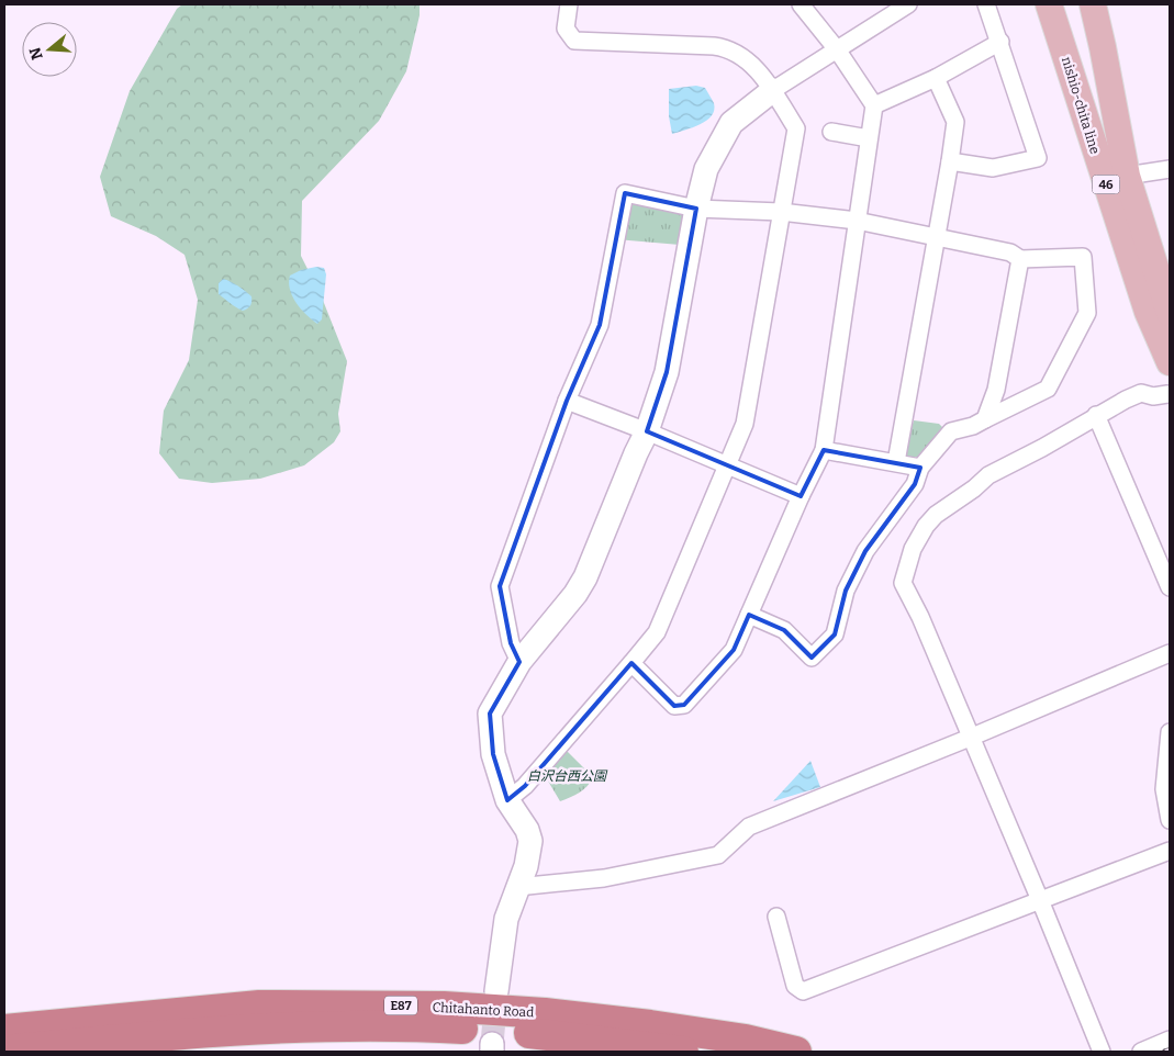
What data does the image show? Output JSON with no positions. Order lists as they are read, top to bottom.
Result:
{
  "streets": {
    "highway": ["E87", "Chitahanto Road"],
    "main road": ["nishio-chita line", "46"]
  },
  "parks": ["白沢台西公園"],
  "north": "left"
}
